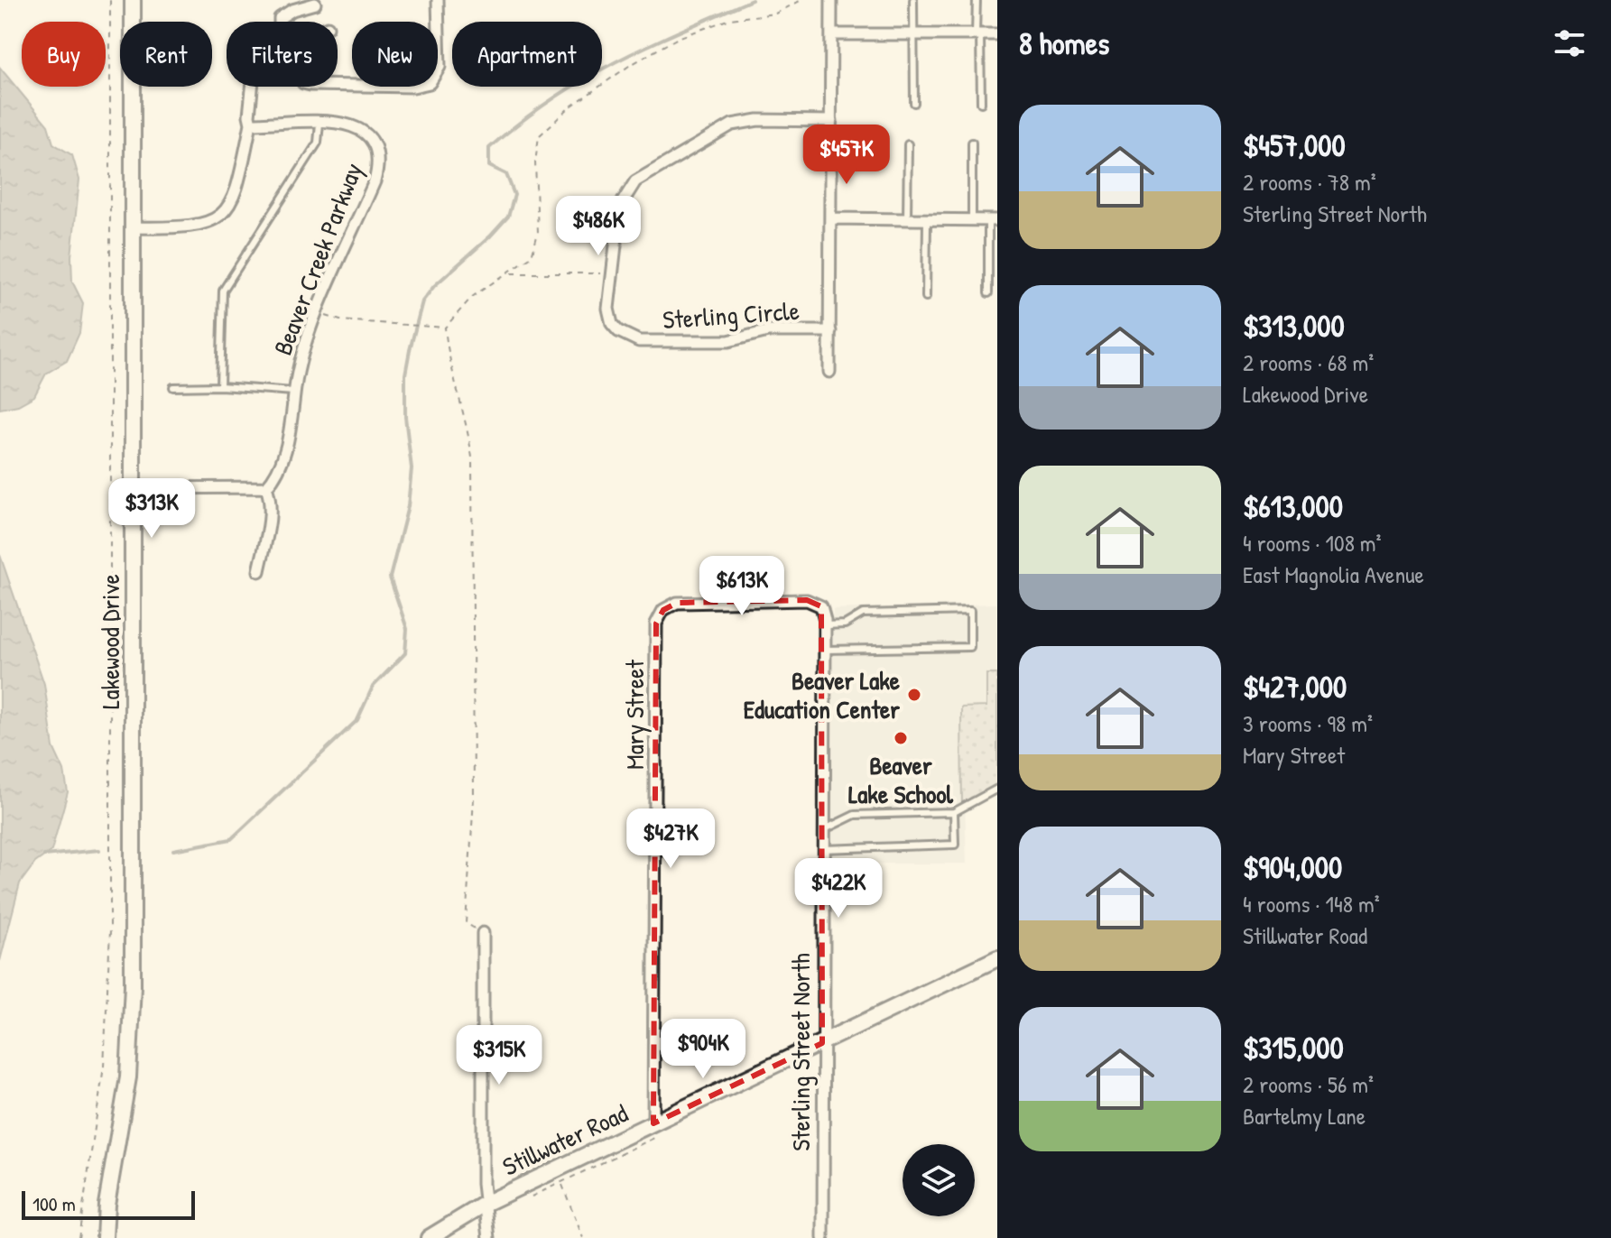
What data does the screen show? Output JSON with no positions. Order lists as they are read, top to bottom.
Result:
{
  "streets": {
    "street": [
      "Beaver Creek Parkway",
      "Sterling Circle",
      "Lakewood Drive",
      "Mary Street",
      "Sterling Street North",
      "Stillwater Road"
    ]
  },
  "crossings": [
    ["Mary Street", "Sterling Street North"],
    ["Mary Street", "Stillwater Road"],
    ["Sterling Street North", "Stillwater Road"]
  ],
  "places": ["Beaver Lake Education Center", "Beaver Lake School"],
  "scale_bar": "100 m",
  "page": {
    "heading": "8 homes",
    "chip": [
      "Buy",
      "Rent",
      "Filters",
      "New",
      "Apartment"
    ],
    "list": [
      {
        "name": "$457,000",
        "note": "2 rooms · 78 m² · Sterling Street North"
      },
      {
        "name": "$313,000",
        "note": "2 rooms · 68 m² · Lakewood Drive"
      },
      {
        "name": "$613,000",
        "note": "4 rooms · 108 m² · East Magnolia Avenue"
      },
      {
        "name": "$427,000",
        "note": "3 rooms · 98 m² · Mary Street"
      },
      {
        "name": "$904,000",
        "note": "4 rooms · 148 m² · Stillwater Road"
      },
      {
        "name": "$315,000",
        "note": "2 rooms · 56 m² · Bartelmy Lane"
      }
    ],
    "price": [
      "$457K",
      "$486K",
      "$313K",
      "$613K",
      "$427K",
      "$422K",
      "$904K",
      "$315K"
    ],
    "scale": "100 m"
  }
}
